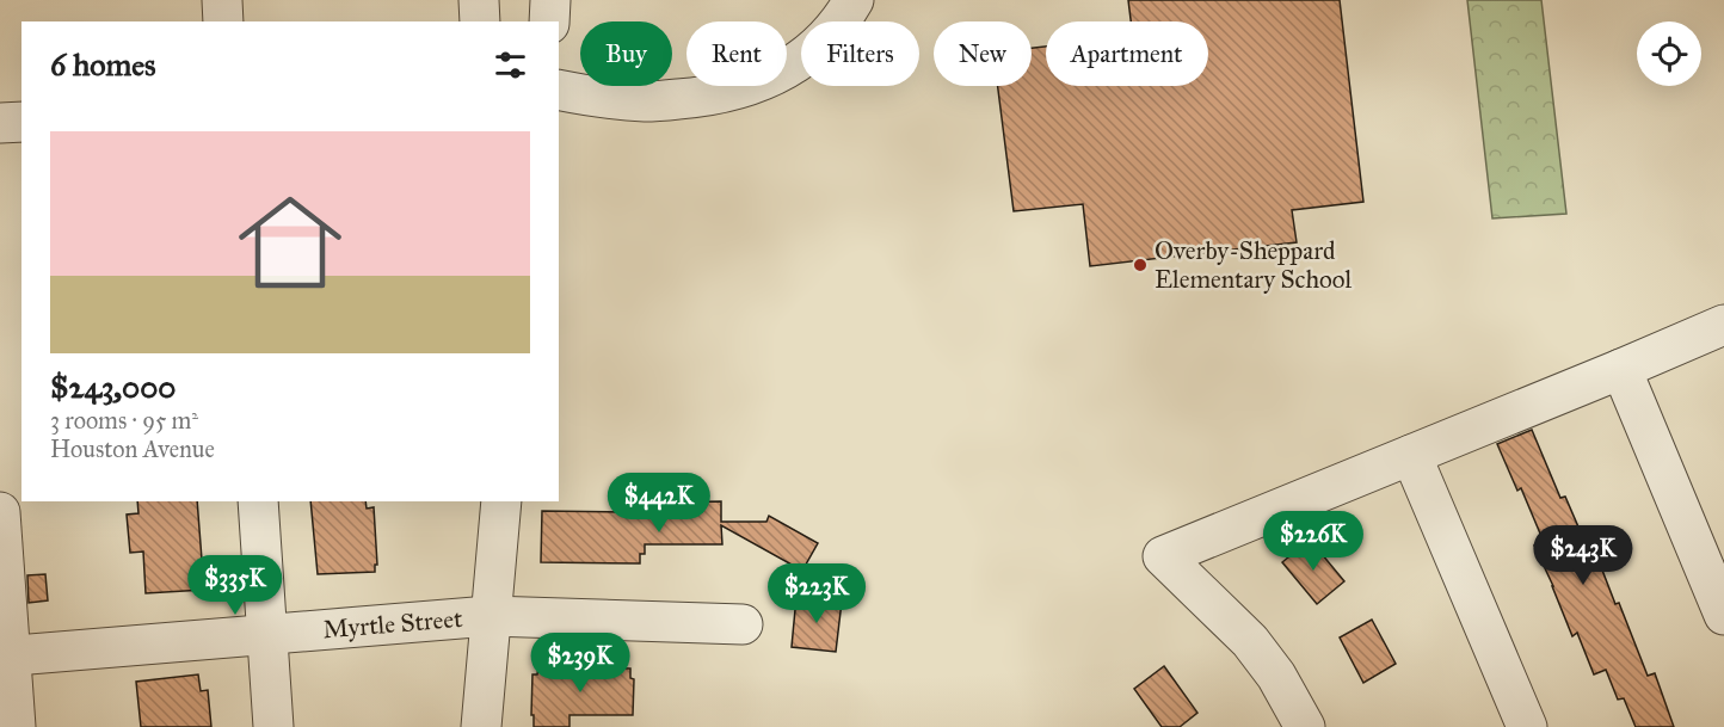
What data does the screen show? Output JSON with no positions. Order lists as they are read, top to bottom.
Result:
{
  "streets": {
    "street": ["Myrtle Street"]
  },
  "places": ["Overby-Sheppard Elementary School"],
  "page": {
    "chip": [
      "Buy",
      "Rent",
      "Filters",
      "New",
      "Apartment"
    ],
    "heading": "6 homes",
    "list": [
      {
        "name": "$243,000",
        "note": "3 rooms · 95 m² · Houston Avenue"
      }
    ],
    "price": [
      "$442K",
      "$226K",
      "$243K",
      "$335K",
      "$223K",
      "$239K"
    ]
  }
}
